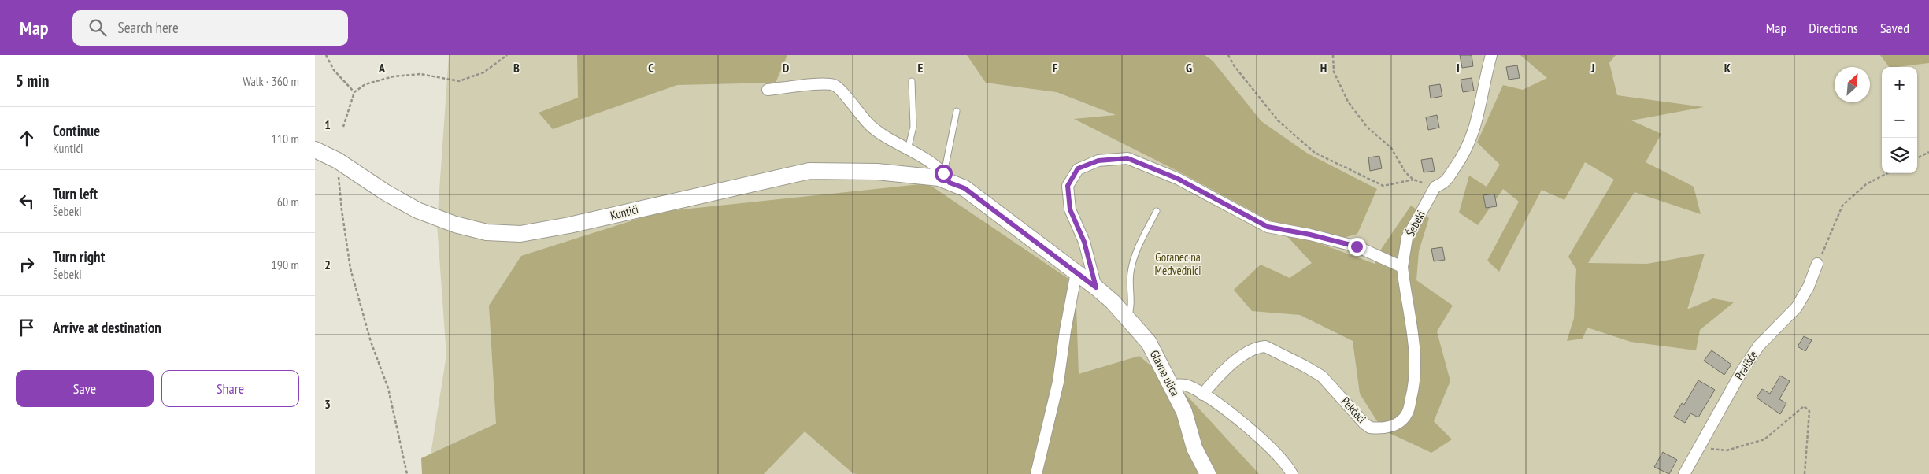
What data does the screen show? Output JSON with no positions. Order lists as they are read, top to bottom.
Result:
{
  "streets": {
    "street": [
      "Kuntići",
      "Šebeki",
      "Prališće",
      "Glavna ulica",
      "Pekčeci"
    ]
  },
  "crossings": [
    ["Kuntići", "Glavna ulica"],
    ["Šebeki", "Pekčeci"]
  ],
  "parks": ["Goranec na Medvednici"],
  "north": "top right",
  "page": {
    "header": "Map",
    "search": "Search here",
    "nav": ["Map", "Directions", "Saved"],
    "heading": ["5 min", "Walk · 360 m"],
    "map_buttons": ["+", "−"],
    "list": [
      ["Continue", "Kuntići", "110 m"],
      ["Turn left", "Šebeki", "60 m"],
      ["Turn right", "Šebeki", "190 m"],
      "Arrive at destination"
    ],
    "buttons": ["Save", "Share"]
  },
  "grid": {
    "columns": [
      "A",
      "B",
      "C",
      "D",
      "E",
      "F",
      "G",
      "H",
      "I",
      "J",
      "K"
    ],
    "rows": ["1", "2", "3"]
  }
}
